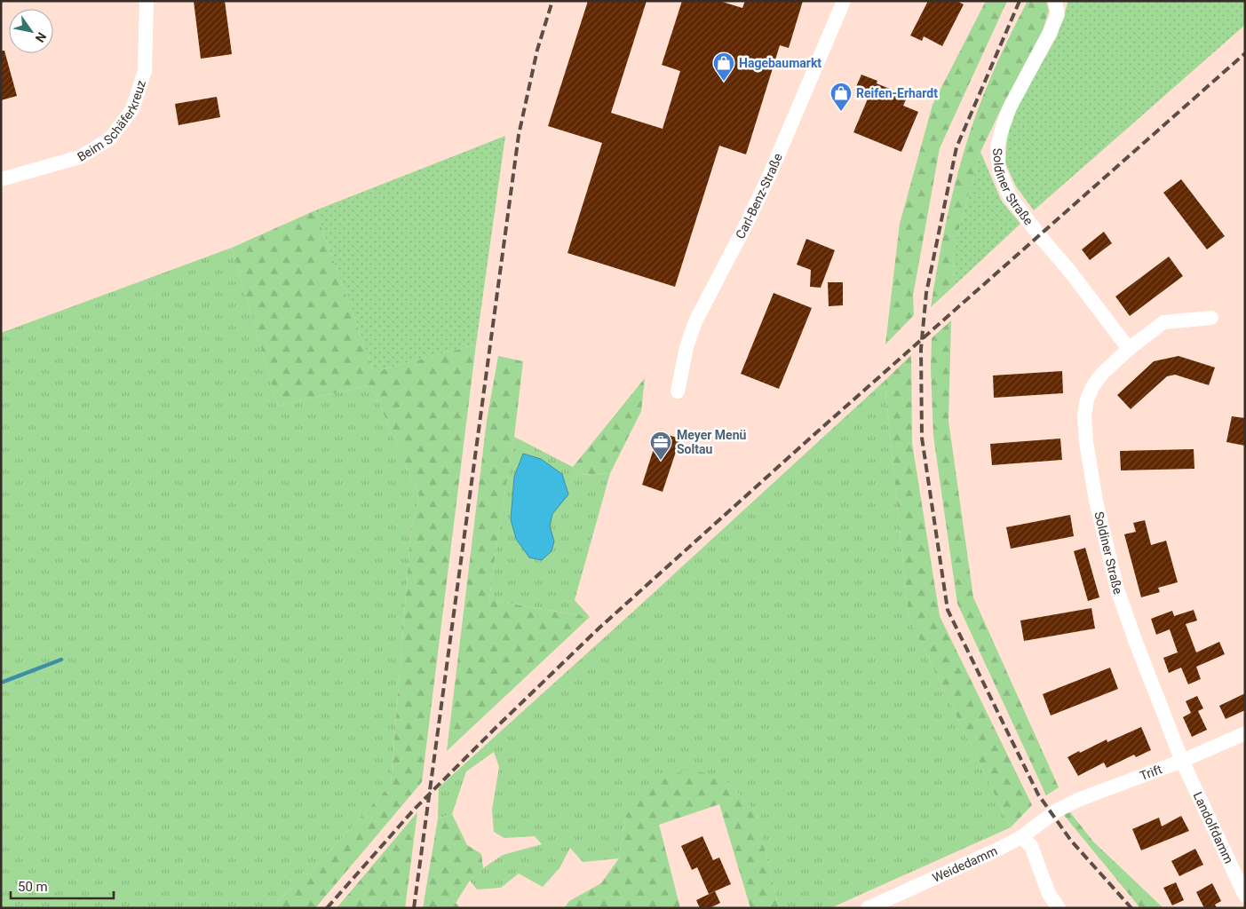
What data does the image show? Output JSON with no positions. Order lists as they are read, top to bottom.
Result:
{
  "streets": {
    "street": [
      "Beim Schäferkreuz",
      "Soldiner Straße",
      "Carl-Benz-Straße",
      "Trift",
      "Landolfdamm",
      "Weidedamm"
    ]
  },
  "crossings": [
    ["Soldiner Straße", "Trift"],
    ["Soldiner Straße", "Landolfdamm"],
    ["Trift", "Landolfdamm"],
    ["Trift", "Weidedamm"]
  ],
  "places": {
    "shop": ["Hagebaumarkt", "Reifen-Erhardt"],
    "office": ["Meyer Menü Soltau"]
  },
  "scale_bar": "50 m",
  "north": "bottom right"
}
